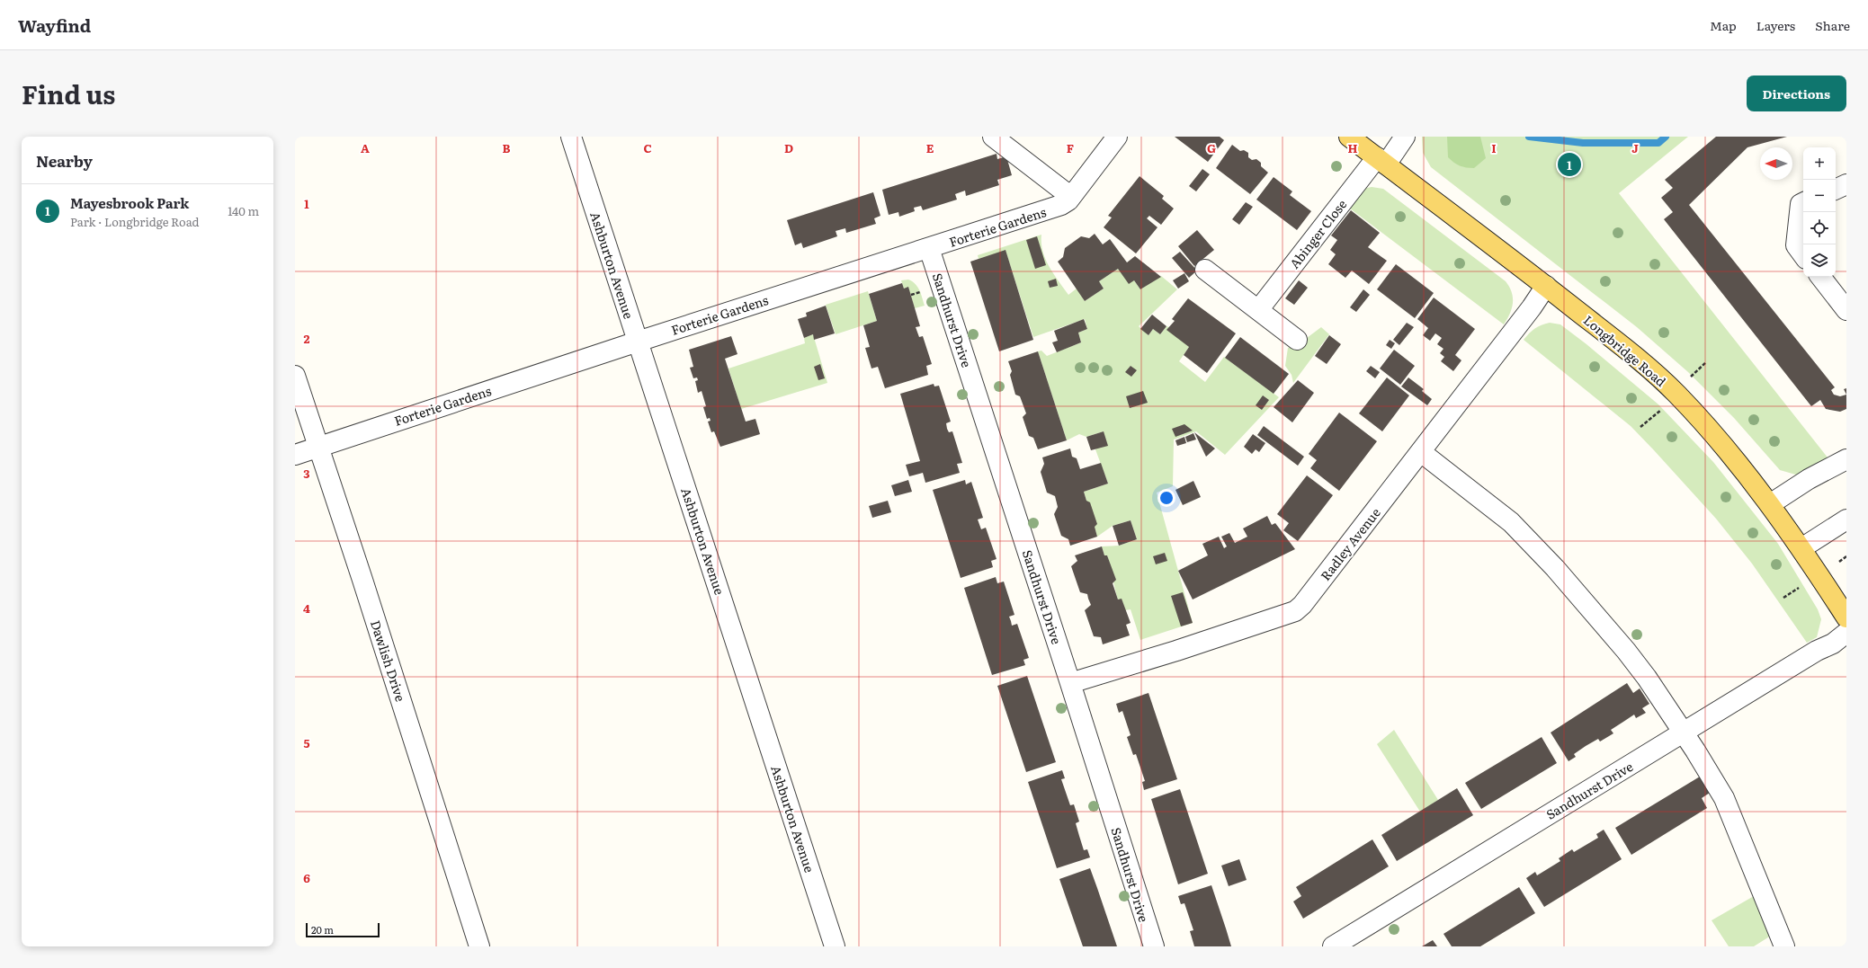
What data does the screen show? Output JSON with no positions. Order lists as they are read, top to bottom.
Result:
{
  "streets": {
    "main road": ["Longbridge Road"],
    "street": [
      "Forterie Gardens",
      "Abinger Close",
      "Ashburton Avenue",
      "Sandhurst Drive",
      "Radley Avenue",
      "Dawlish Drive"
    ]
  },
  "crossings": [
    ["Forterie Gardens", "Ashburton Avenue"],
    ["Forterie Gardens", "Sandhurst Drive"],
    ["Forterie Gardens", "Dawlish Drive"],
    ["Abinger Close", "Longbridge Road"],
    ["Sandhurst Drive", "Radley Avenue"],
    ["Longbridge Road", "Radley Avenue"]
  ],
  "scale_bar": "20 m",
  "north": "left",
  "page": {
    "header": "Wayfind",
    "nav": ["Map", "Layers", "Share"],
    "title": "Find us",
    "buttons": "Directions",
    "heading": "Nearby",
    "map_buttons": ["+", "−"],
    "pins": "1",
    "list": [
      {
        "mark": "1",
        "name": "Mayesbrook Park",
        "note": "Park · Longbridge Road",
        "value": "140 m"
      }
    ],
    "scale": "20 m"
  },
  "grid": {
    "columns": [
      "A",
      "B",
      "C",
      "D",
      "E",
      "F",
      "G",
      "H",
      "I",
      "J"
    ],
    "rows": [
      "1",
      "2",
      "3",
      "4",
      "5",
      "6"
    ]
  }
}
